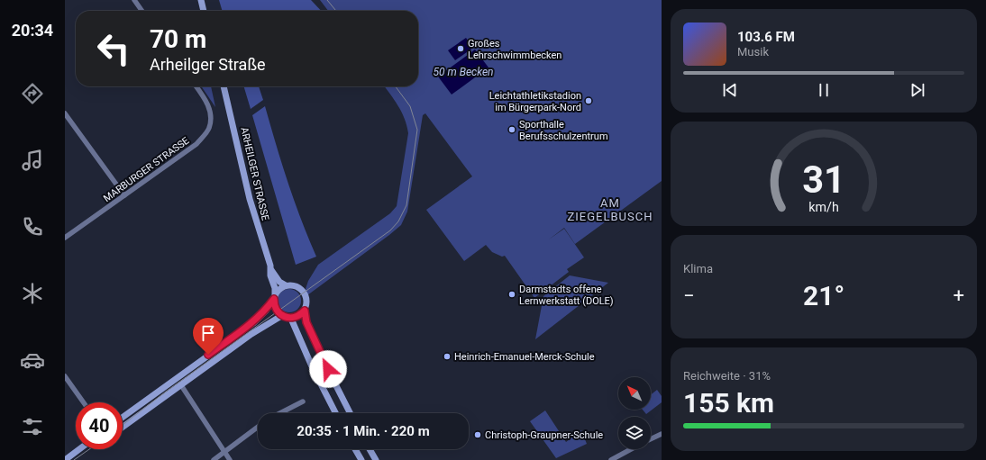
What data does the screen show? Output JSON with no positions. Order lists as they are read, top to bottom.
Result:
{
  "streets": {
    "street": ["MARBURGER STRASSE", "ARHEILGER STRASSE"]
  },
  "districts": ["AM ZIEGELBUSCH"],
  "water": ["50 m Becken"],
  "places": [
    "Großes Lehrschwimmbecken",
    "Leichtathletikstadion im Bürgerpark-Nord",
    "Sporthalle Berufsschulzentrum",
    "Darmstadts offene Lernwerkstatt (DOLE)",
    "Heinrich-Emanuel-Merck-Schule",
    "Christoph-Graupner-Schule"
  ],
  "north": "top left",
  "page": {
    "tabs": "20:34",
    "turn": ["70 m", "Arheilger Straße"],
    "song": ["103.6 FM", "Musik"],
    "tile": [
      "Klima",
      ["Reichweite · 31%", "155 km"]
    ],
    "heat": ["−", "21°", "+"],
    "limit": "40",
    "trip": "20:35 · 1 Min. · 220 m",
    "gauge": ["31", "km/h"]
  }
}
